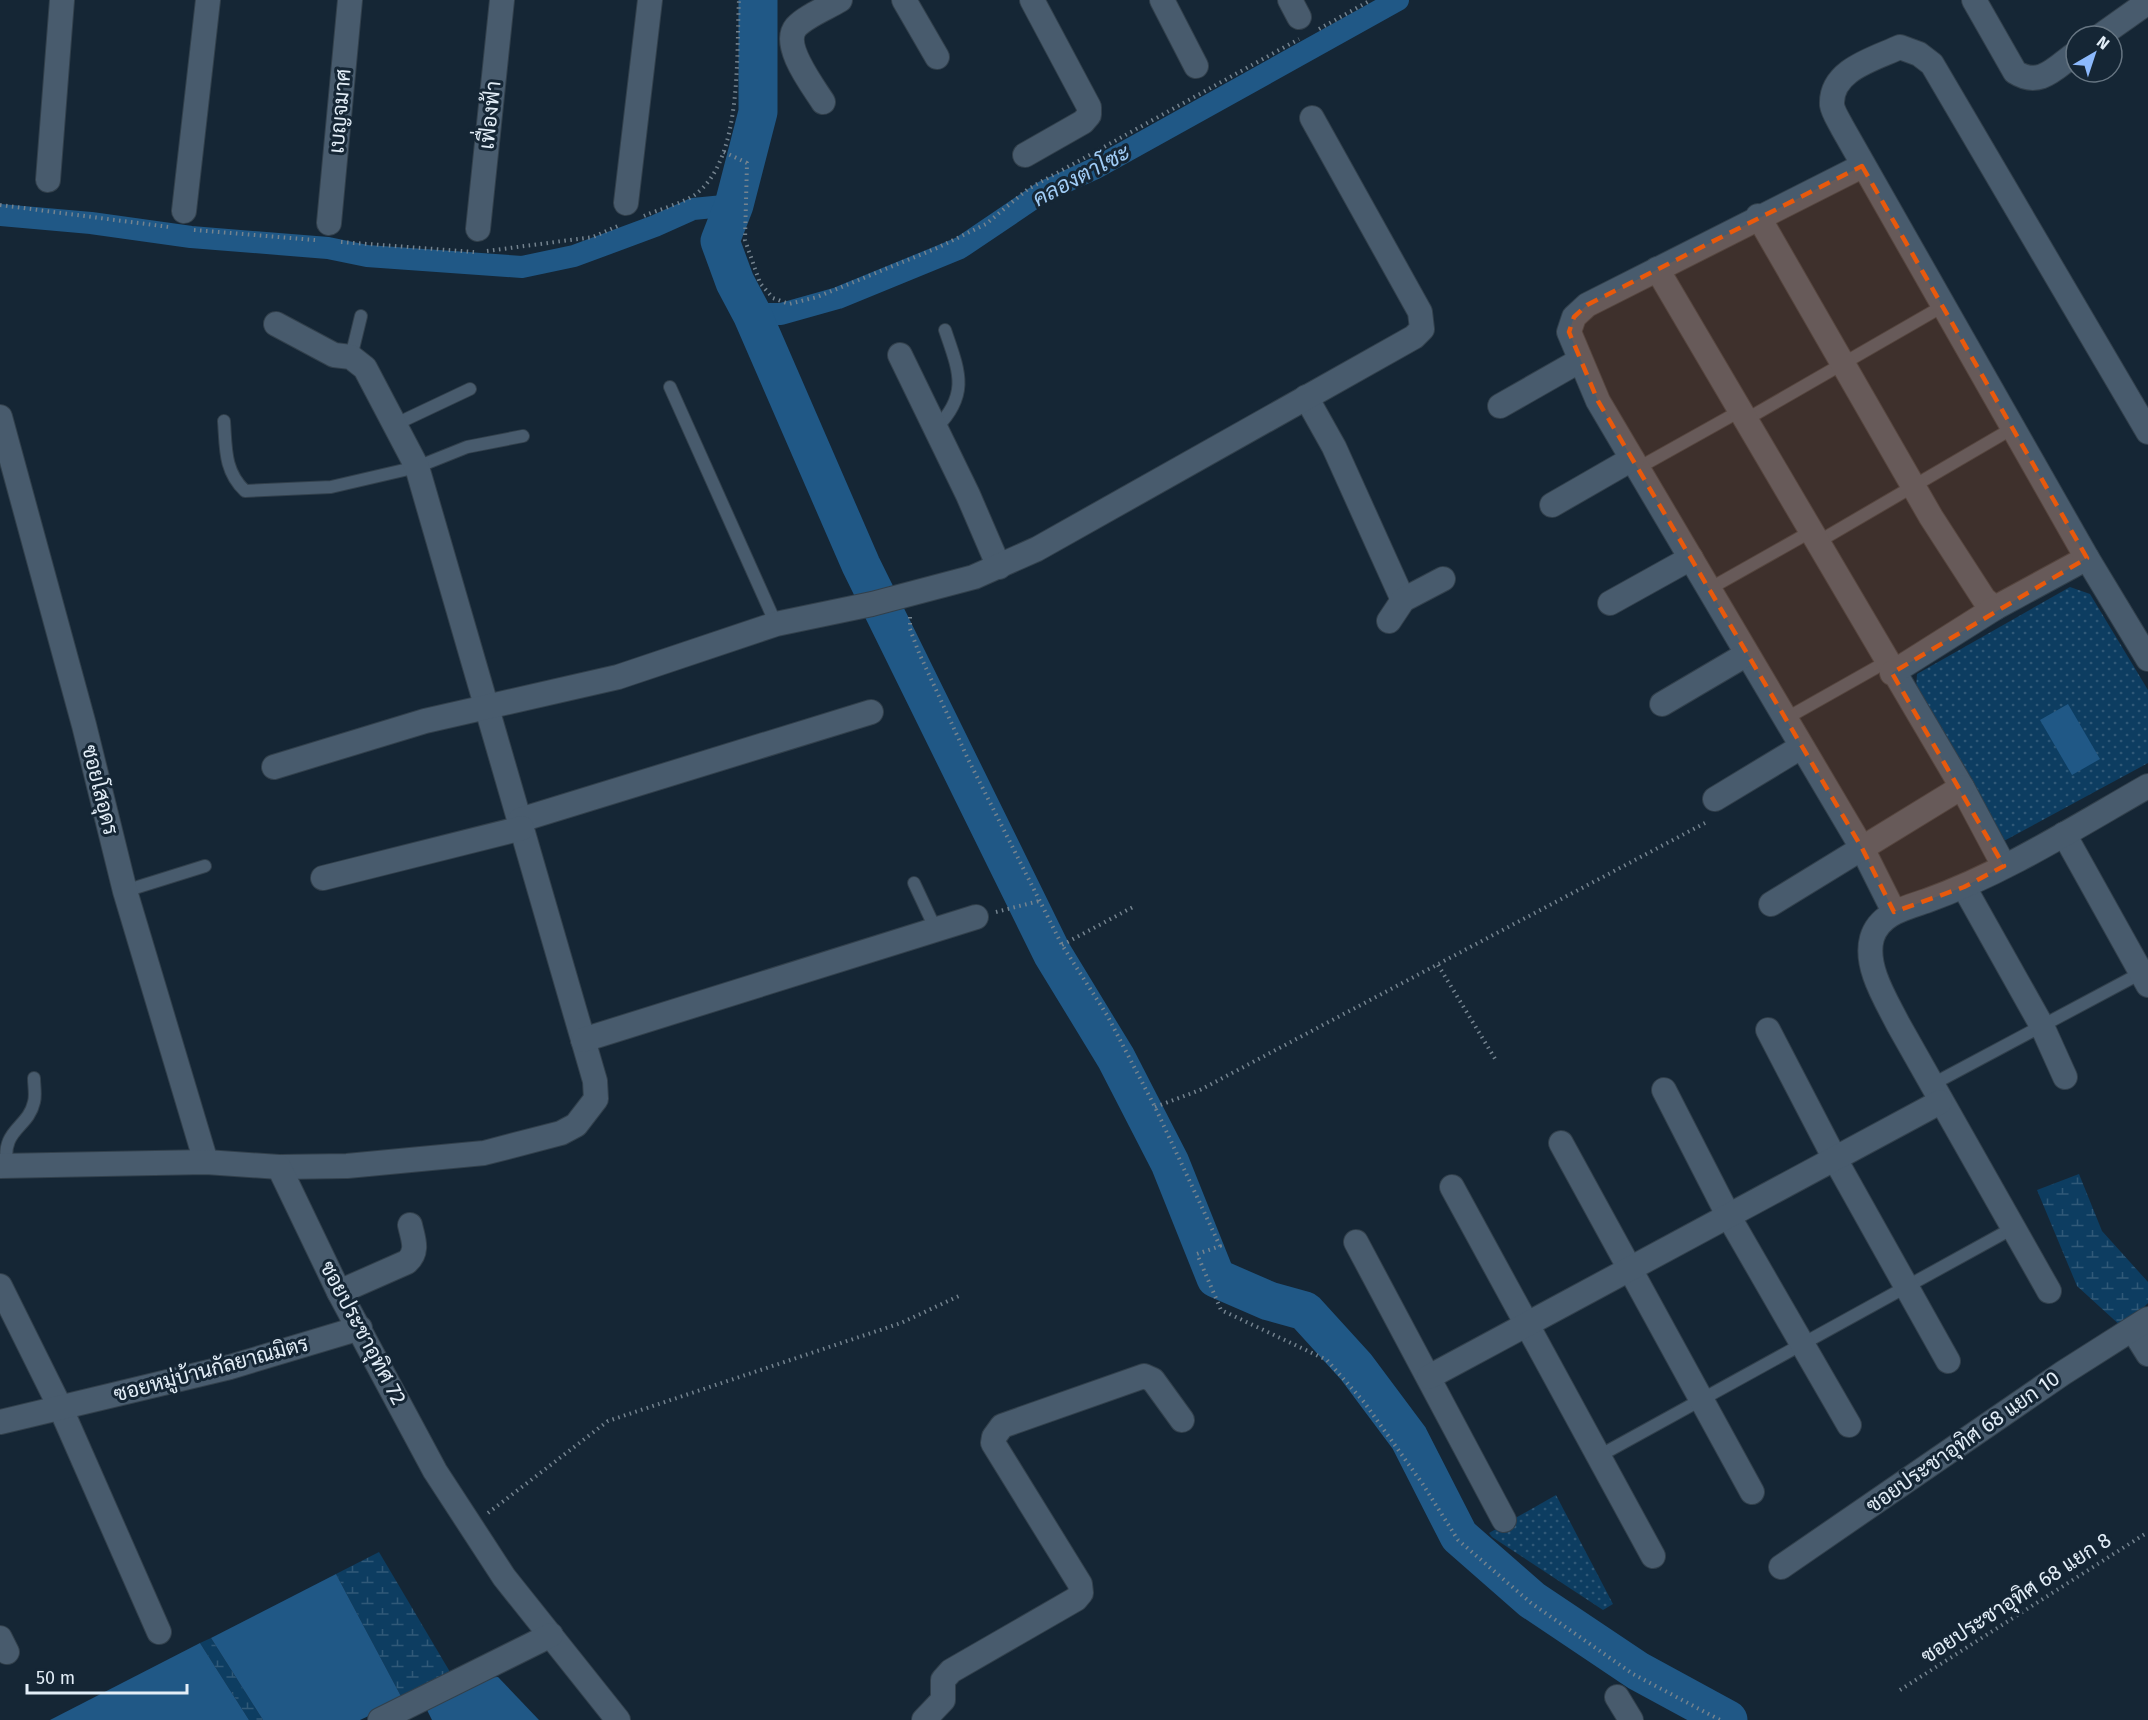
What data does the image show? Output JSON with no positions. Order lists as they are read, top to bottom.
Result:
{
  "streets": {
    "street": [
      "เบญจมาศ",
      "เฟื่องฟ้า",
      "ซอยโสอุดร",
      "ซอยประชาอุทิศ 72",
      "ซอยหมู่บ้านกัลยาณมิตร",
      "ซอยประชาอุทิศ 68 แยก 10"
    ],
    "path": ["ซอยประชาอุทิศ 68 แยก 8"]
  },
  "crossings": [
    ["ซอยประชาอุทิศ 72", "ซอยหมู่บ้านกัลยาณมิตร"]
  ],
  "water": ["คลองตาโซะ"],
  "scale_bar": "50 m",
  "north": "top right"
}
